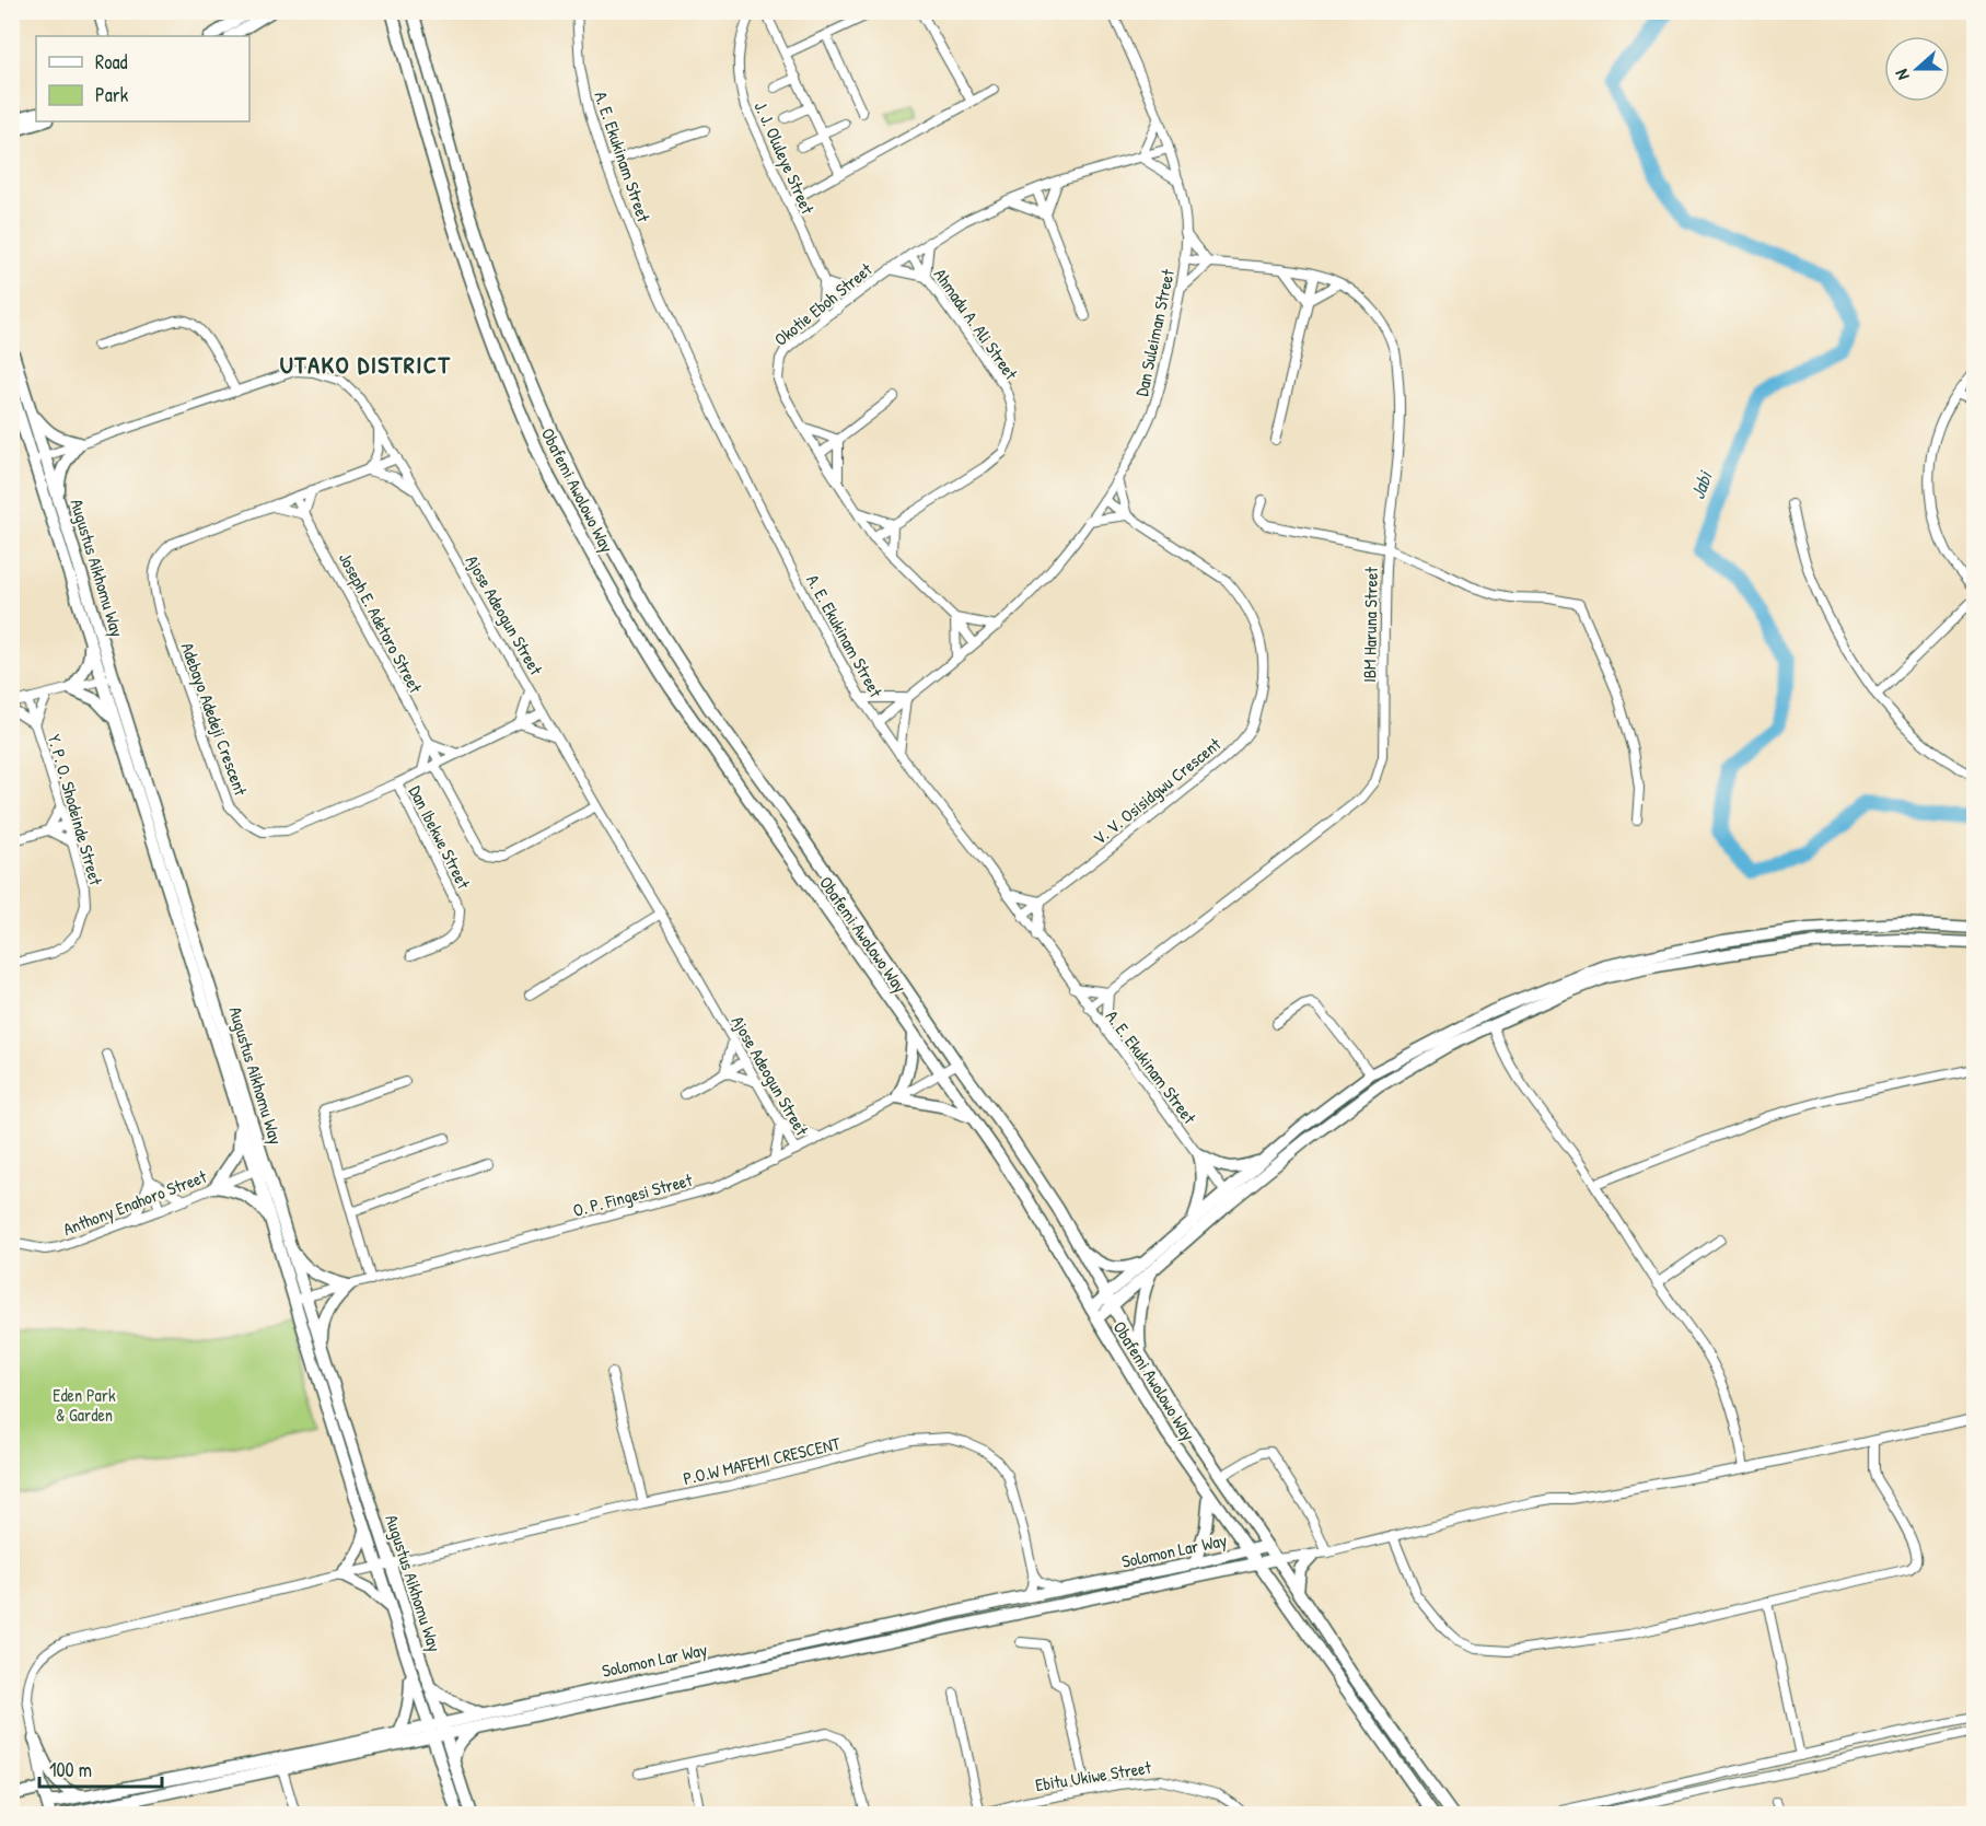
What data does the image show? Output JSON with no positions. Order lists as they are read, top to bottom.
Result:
{
  "streets": {
    "main road": ["Obafemi Awolowo Way", "Augustus Aikhomu Way", "Solomon Lar Way"],
    "street": [
      "A. E. Ekukinam Street",
      "J. J. Oluleye Street",
      "Okotie Eboh Street",
      "Ahmadu A. Ali Street",
      "Dan Suleiman Street",
      "Ajose Adeogun Street",
      "Joseph E. Adetoro Street",
      "IBM Haruna Street",
      "Adebayo Adedeji Crescent",
      "V. V. Osisidgwu Crescent",
      "Y. P. O. Shodeinde Street",
      "Dan Ibekwe Street",
      "O. P. Fingesi Street",
      "Anthony Enahoro Street",
      "P.O.W MAFEMI CRESCENT",
      "Ebitu Ukiwe Street"
    ]
  },
  "crossings": [
    ["A. E. Ekukinam Street", "Dan Suleiman Street"],
    ["A. E. Ekukinam Street", "IBM Haruna Street"],
    ["A. E. Ekukinam Street", "V. V. Osisidgwu Crescent"],
    ["J. J. Oluleye Street", "Okotie Eboh Street"],
    ["Okotie Eboh Street", "Ahmadu A. Ali Street"],
    ["Okotie Eboh Street", "Dan Suleiman Street"],
    ["Dan Suleiman Street", "IBM Haruna Street"],
    ["Dan Suleiman Street", "V. V. Osisidgwu Crescent"],
    ["Obafemi Awolowo Way", "O. P. Fingesi Street"],
    ["Obafemi Awolowo Way", "Solomon Lar Way"],
    ["Augustus Aikhomu Way", "Ajose Adeogun Street"],
    ["Augustus Aikhomu Way", "O. P. Fingesi Street"],
    ["Augustus Aikhomu Way", "Anthony Enahoro Street"],
    ["Augustus Aikhomu Way", "P.O.W MAFEMI CRESCENT"],
    ["Augustus Aikhomu Way", "Solomon Lar Way"],
    ["Ajose Adeogun Street", "Joseph E. Adetoro Street"],
    ["Ajose Adeogun Street", "Adebayo Adedeji Crescent"],
    ["Ajose Adeogun Street", "O. P. Fingesi Street"],
    ["Joseph E. Adetoro Street", "Adebayo Adedeji Crescent"],
    ["Adebayo Adedeji Crescent", "Dan Ibekwe Street"],
    ["P.O.W MAFEMI CRESCENT", "Solomon Lar Way"]
  ],
  "districts": ["UTAKO DISTRICT"],
  "water": ["Jabi"],
  "parks": ["Eden Park & Garden"],
  "legend": ["Road", "Park"],
  "scale_bar": "100 m",
  "north": "left"
}
